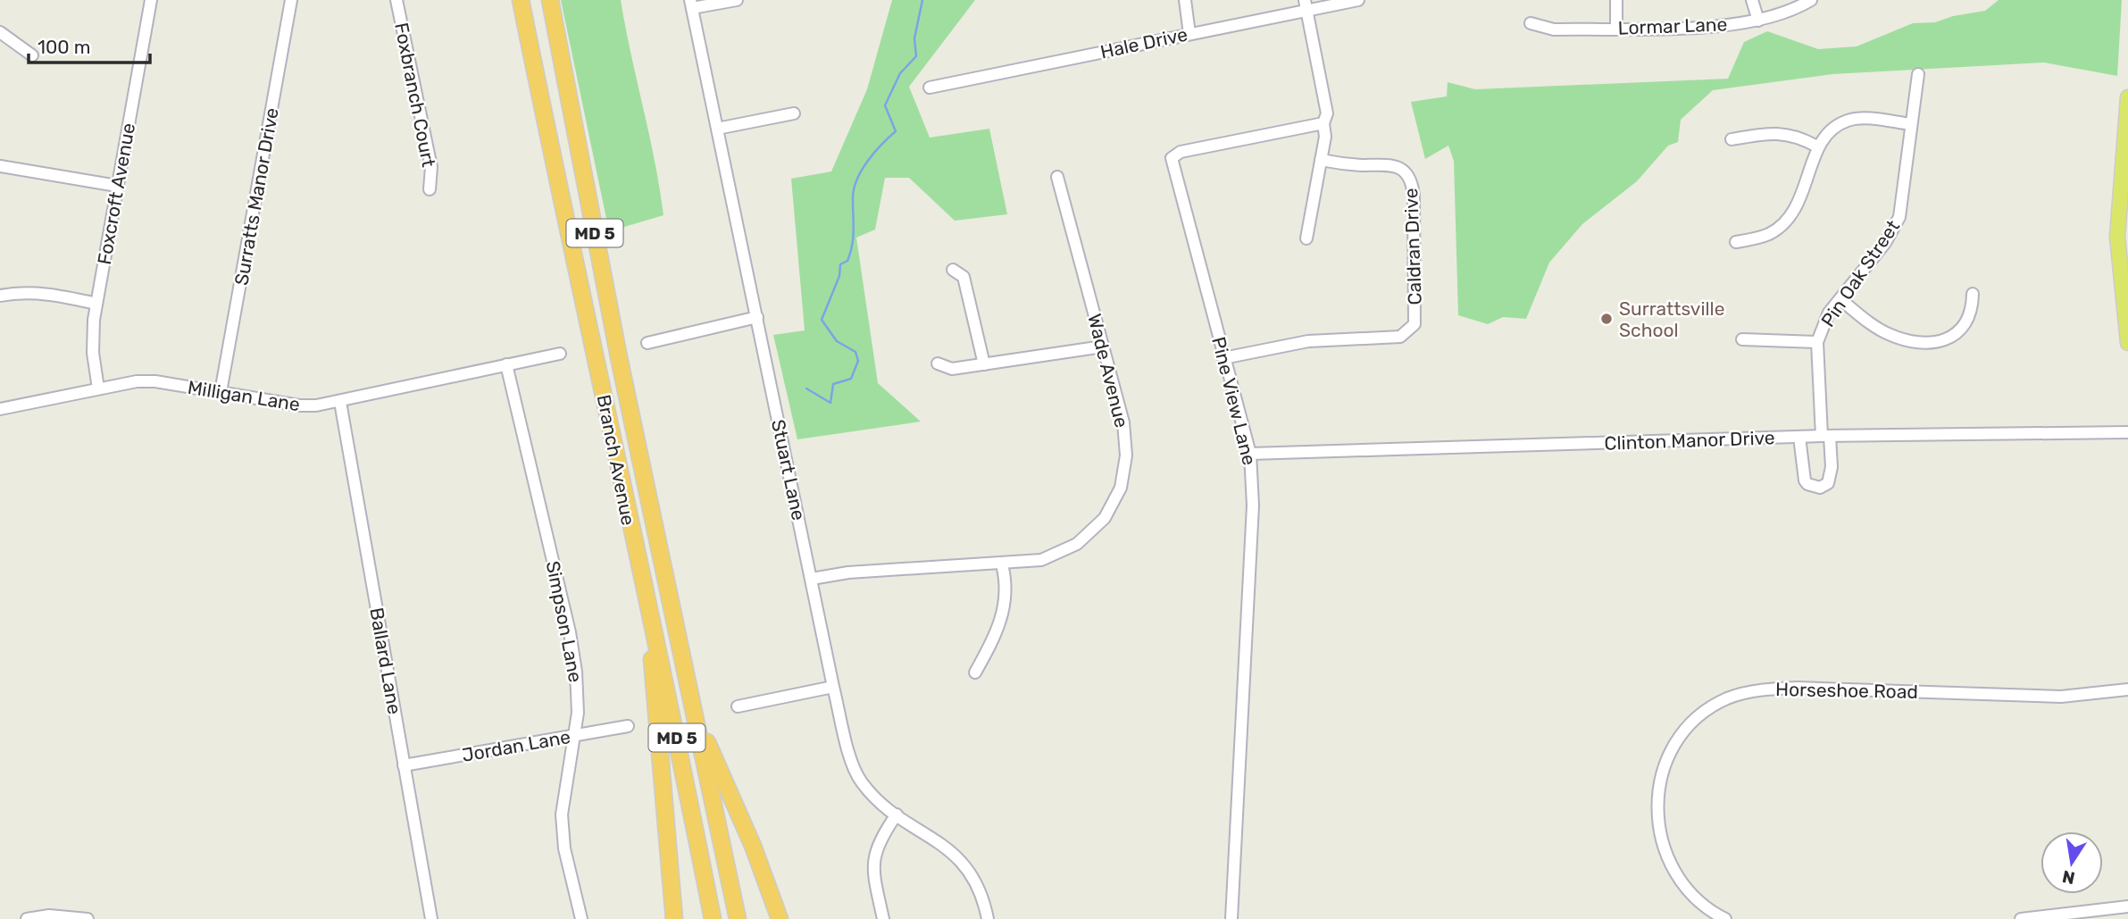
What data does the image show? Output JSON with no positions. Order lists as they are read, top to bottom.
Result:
{
  "streets": {
    "highway": ["MD 5", "Branch Avenue"],
    "street": [
      "Lormar Lane",
      "Hale Drive",
      "Foxbranch Court",
      "Foxcroft Avenue",
      "Surratts Manor Drive",
      "Caldran Drive",
      "Pin Oak Street",
      "Wade Avenue",
      "Milligan Lane",
      "Pine View Lane",
      "Clinton Manor Drive",
      "Stuart Lane",
      "Simpson Lane",
      "Ballard Lane",
      "Horseshoe Road",
      "Jordan Lane"
    ]
  },
  "crossings": [
    ["Foxcroft Avenue", "Milligan Lane"],
    ["Surratts Manor Drive", "Milligan Lane"],
    ["Caldran Drive", "Pine View Lane"],
    ["Pin Oak Street", "Clinton Manor Drive"],
    ["Wade Avenue", "Stuart Lane"],
    ["Milligan Lane", "Simpson Lane"],
    ["Milligan Lane", "Ballard Lane"],
    ["Pine View Lane", "Clinton Manor Drive"],
    ["Simpson Lane", "Jordan Lane"],
    ["Ballard Lane", "Jordan Lane"]
  ],
  "places": ["Surrattsville School"],
  "scale_bar": "100 m",
  "north": "bottom"
}
